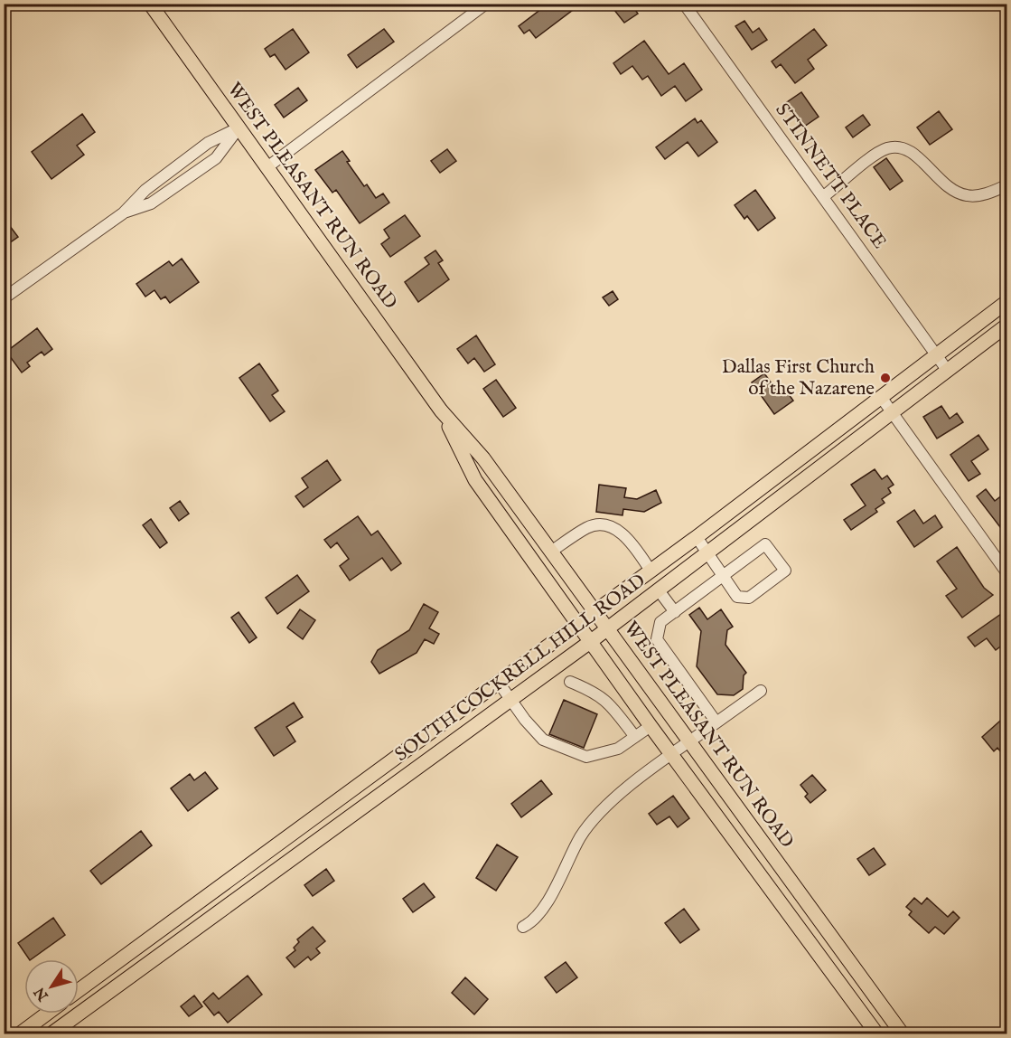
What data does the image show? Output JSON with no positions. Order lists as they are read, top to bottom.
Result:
{
  "streets": {
    "main road": ["WEST PLEASANT RUN ROAD", "SOUTH COCKRELL HILL ROAD"],
    "street": ["STINNETT PLACE"]
  },
  "crossings": [
    ["STINNETT PLACE", "SOUTH COCKRELL HILL ROAD"],
    ["WEST PLEASANT RUN ROAD", "SOUTH COCKRELL HILL ROAD"]
  ],
  "places": ["Dallas First Church of the Nazarene"],
  "north": "bottom left"
}
